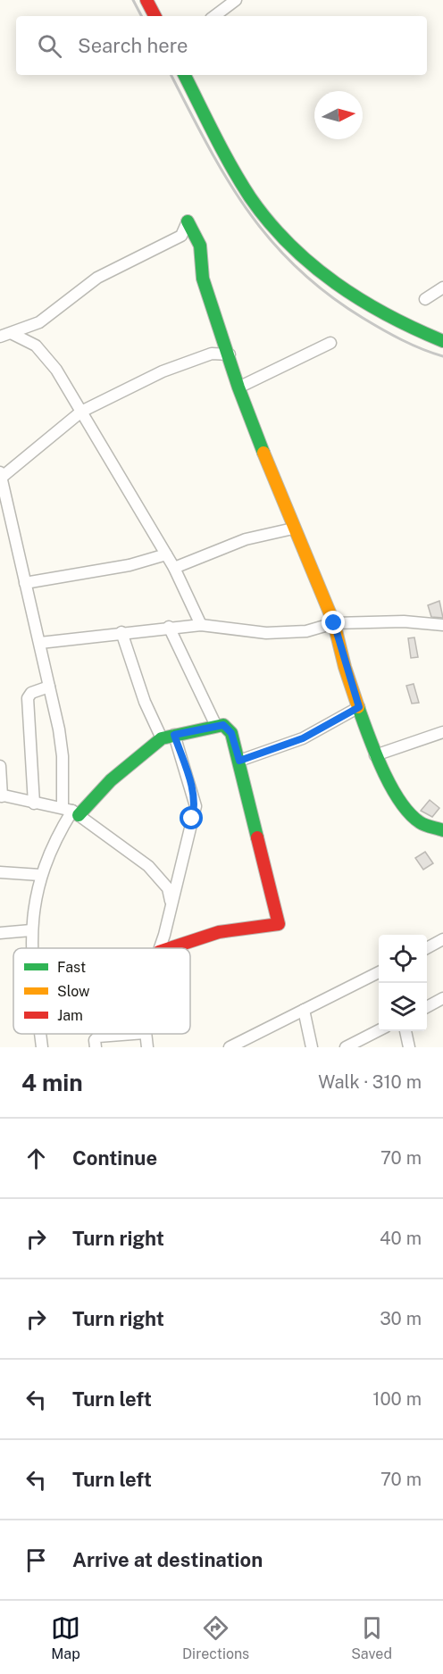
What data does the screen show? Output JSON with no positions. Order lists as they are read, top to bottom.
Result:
{
  "legend": ["Fast", "Slow", "Jam"],
  "north": "right",
  "page": {
    "search": "Search here",
    "heading": ["4 min", "Walk · 310 m"],
    "list": [
      ["Continue", "70 m"],
      ["Turn right", "40 m"],
      ["Turn right", "30 m"],
      ["Turn left", "100 m"],
      ["Turn left", "70 m"],
      "Arrive at destination"
    ],
    "nav": ["Map", "Directions", "Saved"]
  }
}
